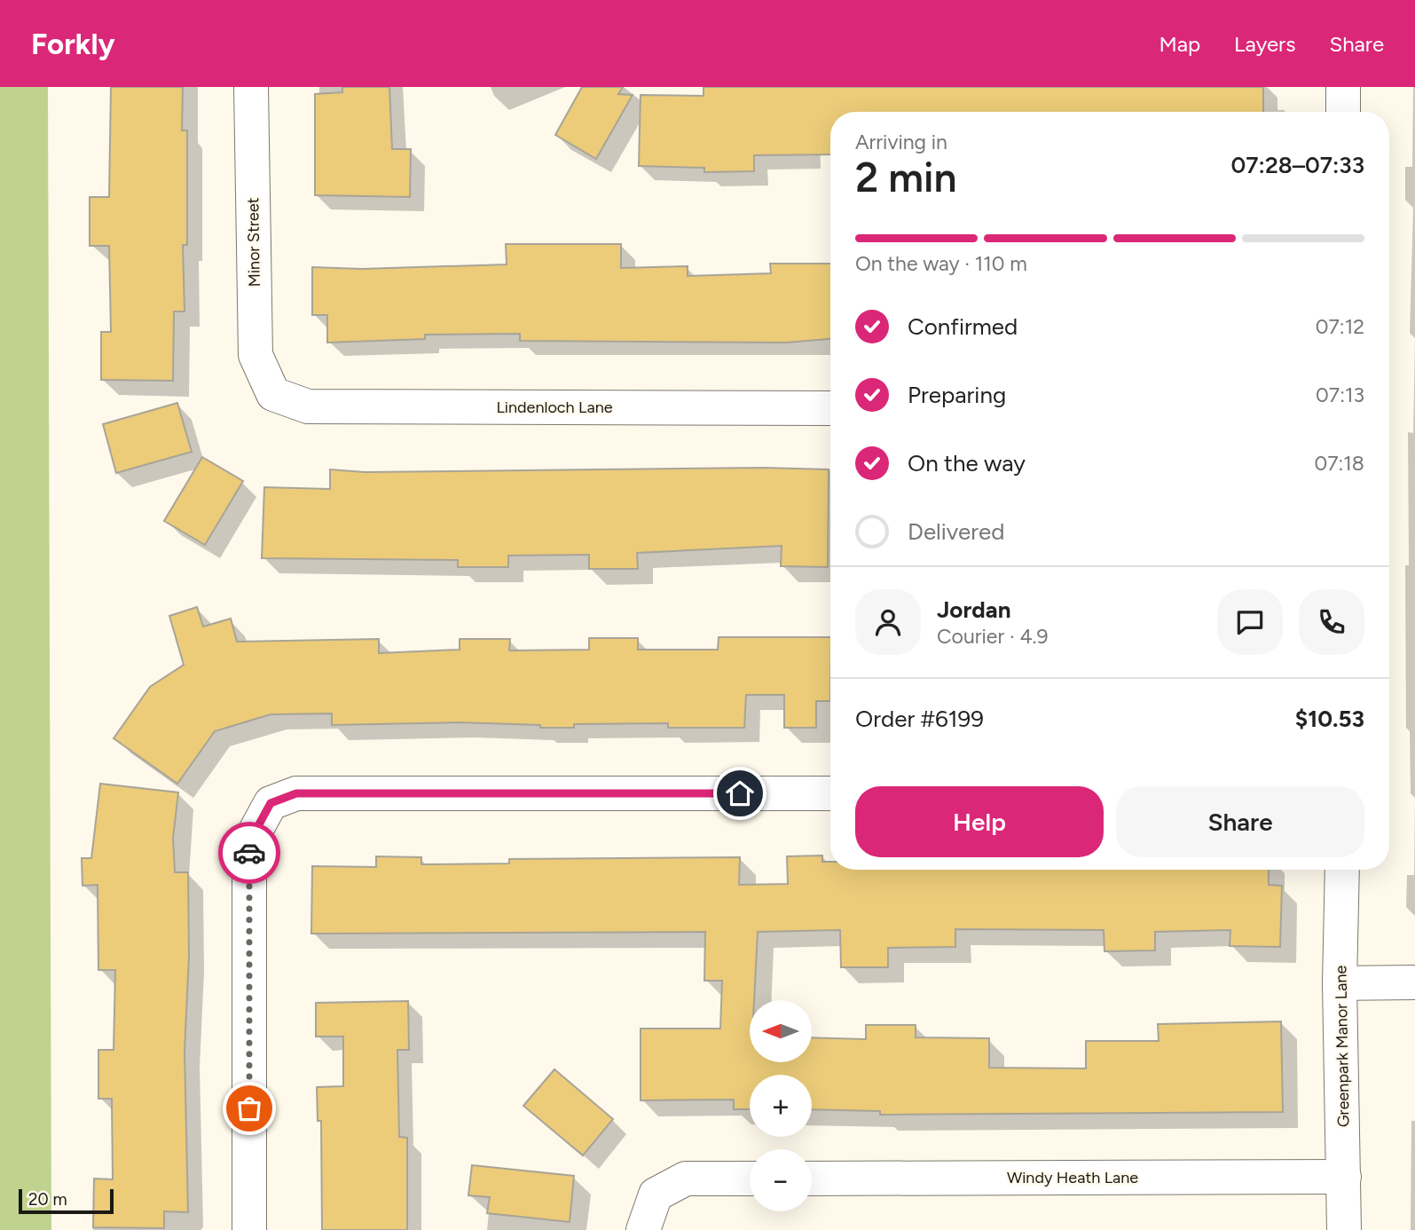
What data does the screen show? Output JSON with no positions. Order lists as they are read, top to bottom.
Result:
{
  "streets": {
    "street": [
      "Minor Street",
      "Lindenloch Lane",
      "Greenpark Manor Lane",
      "Windy Heath Lane"
    ]
  },
  "crossings": [
    ["Minor Street", "Lindenloch Lane"],
    ["Greenpark Manor Lane", "Windy Heath Lane"]
  ],
  "scale_bar": "20 m",
  "north": "left",
  "page": {
    "header": "Forkly",
    "nav": ["Map", "Layers", "Share"],
    "heading": ["2 min", "Arriving in", "07:28–07:33"],
    "panel": [
      "Jordan",
      "Courier · 4.9",
      "Order #6199",
      "$10.53"
    ],
    "bar": "On the way · 110 m",
    "list": [
      ["Confirmed", "07:12"],
      ["Preparing", "07:13"],
      ["On the way", "07:18"],
      "Delivered"
    ],
    "buttons": ["Help", "Share"],
    "map_buttons": ["+", "−"],
    "scale": "20 m"
  }
}
